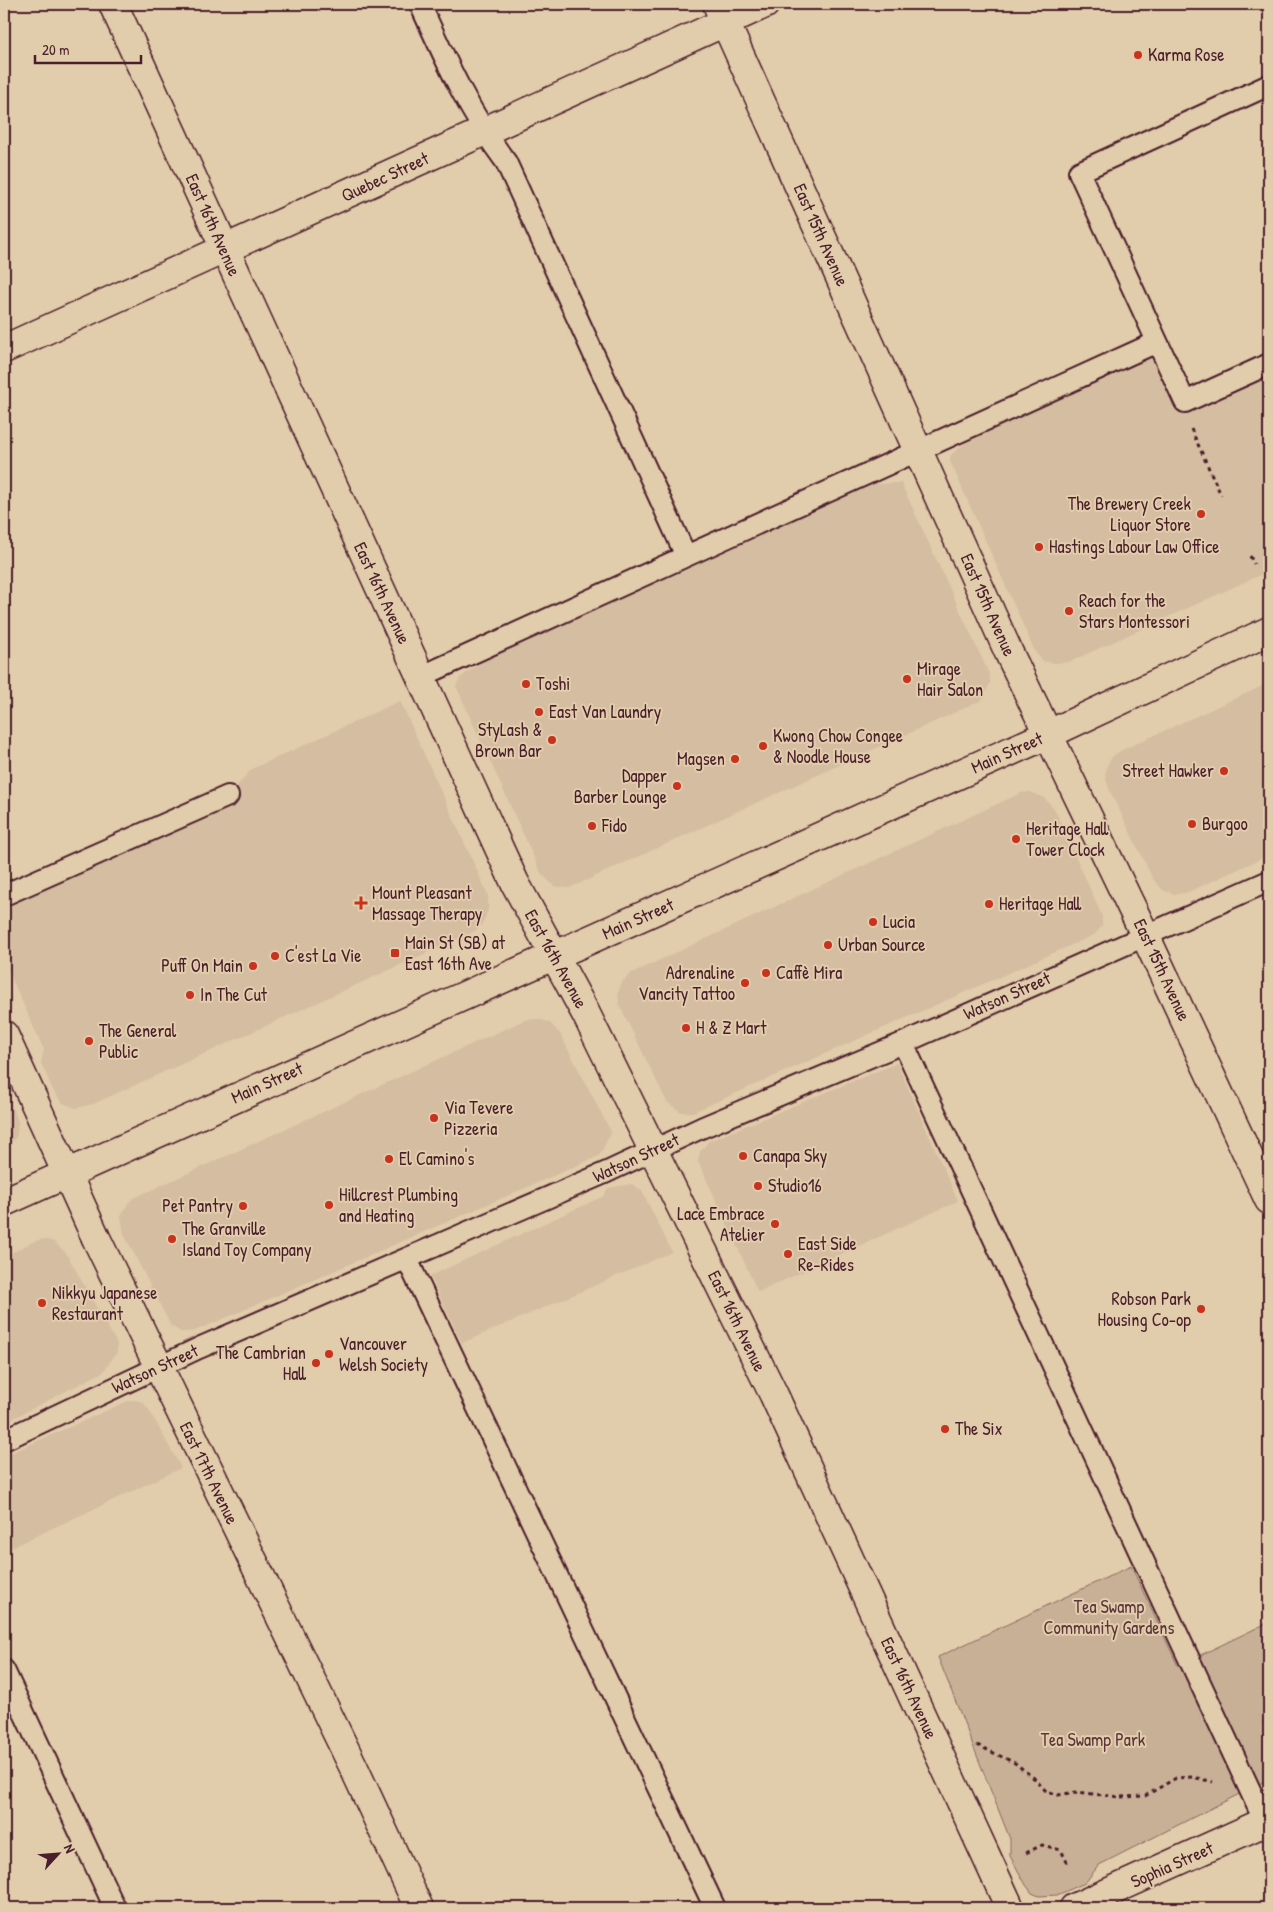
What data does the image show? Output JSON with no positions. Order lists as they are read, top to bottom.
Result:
{
  "streets": {
    "street": [
      "Quebec Street",
      "East 16th Avenue",
      "East 15th Avenue",
      "Main Street",
      "East 17th Avenue",
      "Sophia Street"
    ],
    "lane": ["Watson Street"]
  },
  "crossings": [
    ["Quebec Street", "East 16th Avenue"],
    ["Quebec Street", "East 15th Avenue"],
    ["East 16th Avenue", "Main Street"],
    ["East 16th Avenue", "Watson Street"],
    ["East 15th Avenue", "Main Street"],
    ["East 15th Avenue", "Watson Street"],
    ["Main Street", "East 17th Avenue"],
    ["Watson Street", "East 17th Avenue"]
  ],
  "parks": ["Tea Swamp Community Gardens", "Tea Swamp Park"],
  "places": {
    "other": [
      "Karma Rose",
      "The Brewery Creek Liquor Store",
      "Hastings Labour Law Office",
      "Reach for the Stars Montessori",
      "Mirage Hair Salon",
      "Toshi",
      "East Van Laundry",
      "StyLash & Brown Bar",
      "Kwong Chow Congee & Noodle House",
      "Magsen",
      "Street Hawker",
      "Dapper Barber Lounge",
      "Burgoo",
      "Fido",
      "Heritage Hall Tower Clock",
      "Heritage Hall",
      "Lucia",
      "Urban Source",
      "C'est La Vie",
      "Puff On Main",
      "Caffè Mira",
      "Adrenaline Vancity Tattoo",
      "In The Cut",
      "H & Z Mart",
      "The General Public",
      "Via Tevere Pizzeria",
      "Canapa Sky",
      "El Camino's",
      "Studio16",
      "Hillcrest Plumbing and Heating",
      "Pet Pantry",
      "Lace Embrace Atelier",
      "The Granville Island Toy Company",
      "East Side Re-Rides",
      "Nikkyu Japanese Restaurant",
      "Robson Park Housing Co-op",
      "Vancouver Welsh Society",
      "The Cambrian Hall",
      "The Six"
    ],
    "health": ["Mount Pleasant Massage Therapy"],
    "transit": ["Main St (SB) at East 16th Ave"]
  },
  "scale_bar": "20 m",
  "north": "top right"
}
